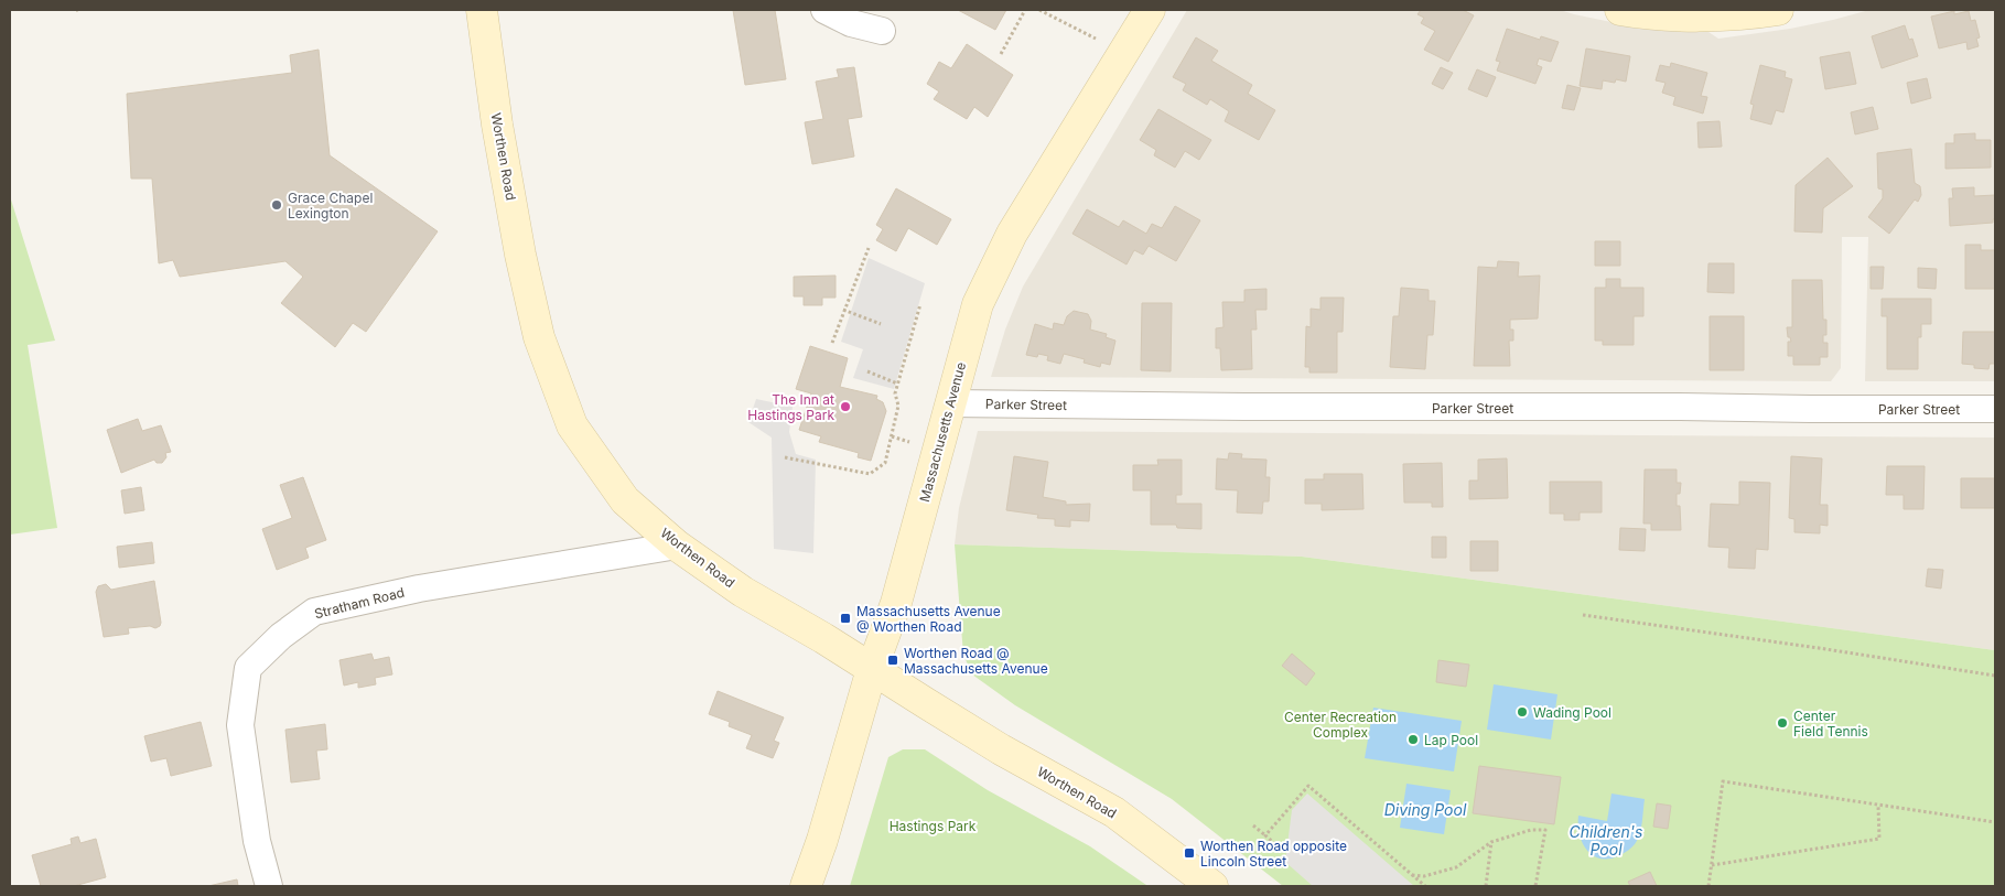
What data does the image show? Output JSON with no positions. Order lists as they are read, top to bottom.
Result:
{
  "streets": {
    "main road": ["Worthen Road", "Massachusetts Avenue"],
    "street": ["Parker Street", "Stratham Road"]
  },
  "crossings": [
    ["Worthen Road", "Massachusetts Avenue"],
    ["Worthen Road", "Stratham Road"],
    ["Parker Street", "Massachusetts Avenue"]
  ],
  "water": ["Diving Pool", "Children's Pool"],
  "parks": ["Center Recreation Complex", "Hastings Park"],
  "places": {
    "other": [
      "Grace Chapel Lexington",
      "The Inn at Hastings Park",
      "Wading Pool",
      "Center Field Tennis",
      "Lap Pool"
    ],
    "transit": ["Massachusetts Avenue @ Worthen Road", "Worthen Road @ Massachusetts Avenue", "Worthen Road opposite Lincoln Street"]
  }
}
